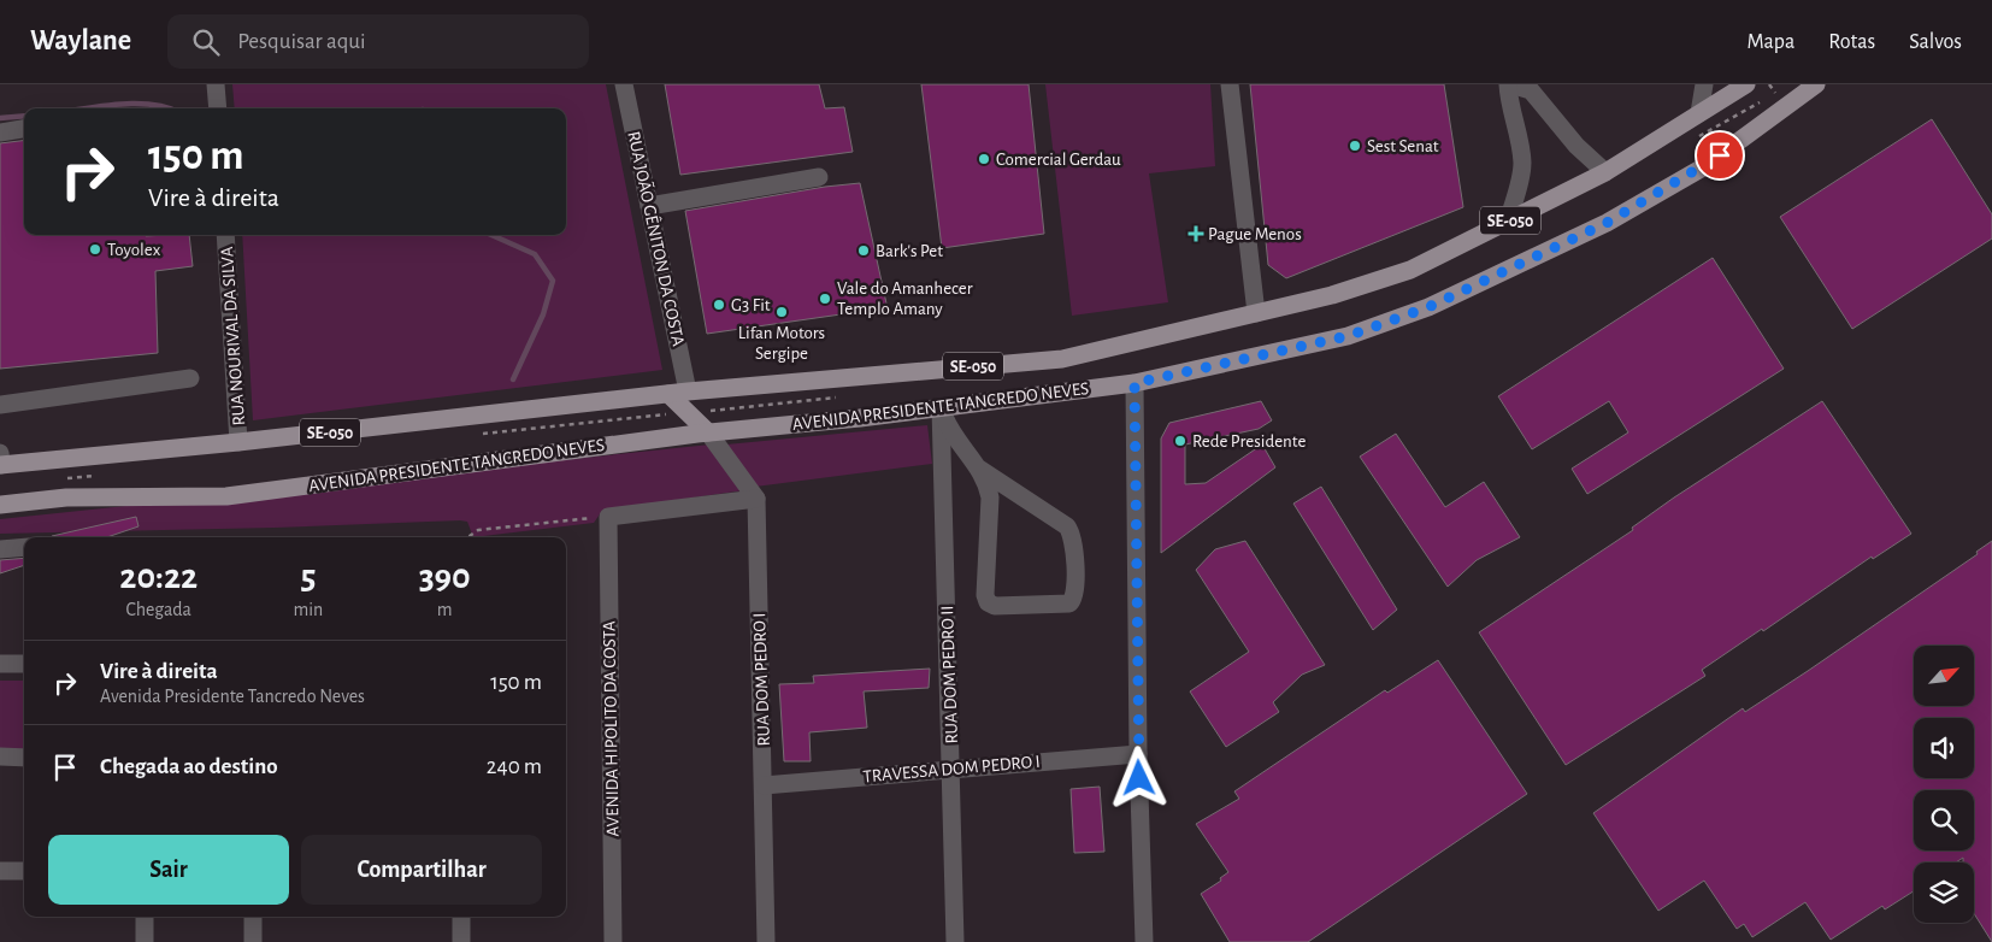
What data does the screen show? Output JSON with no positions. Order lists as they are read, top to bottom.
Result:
{
  "streets": {
    "main road": ["SE-050", "AVENIDA PRESIDENTE TANCREDO NEVES"],
    "street": [
      "RUA JOÃO GÊNITON DA COSTA",
      "RUA NOURIVAL DA SILVA",
      "RUA DOM PEDRO II",
      "RUA DOM PEDRO I",
      "AVENIDA HIPOLITO DA COSTA",
      "TRAVESSA DOM PEDRO I"
    ]
  },
  "crossings": [
    ["RUA JOÃO GÊNITON DA COSTA", "AVENIDA PRESIDENTE TANCREDO NEVES"],
    ["RUA NOURIVAL DA SILVA", "AVENIDA PRESIDENTE TANCREDO NEVES"],
    ["AVENIDA PRESIDENTE TANCREDO NEVES", "RUA DOM PEDRO II"],
    ["RUA DOM PEDRO II", "TRAVESSA DOM PEDRO I"],
    ["RUA DOM PEDRO I", "TRAVESSA DOM PEDRO I"]
  ],
  "places": {
    "other": [
      "Sest Senat",
      "Comercial Gerdau",
      "Toyolex",
      "Bark's Pet",
      "Vale do Amanhecer Templo Amany",
      "G3 Fit",
      "Lifan Motors Sergipe",
      "Rede Presidente"
    ],
    "health": ["Pague Menos"]
  },
  "north": "top right",
  "page": {
    "header": "Waylane",
    "search": "Pesquisar aqui",
    "nav": ["Mapa", "Rotas", "Salvos"],
    "turn": ["150 m", "Vire à direita"],
    "eta": [
      "20:22",
      "Chegada",
      "5",
      "min",
      "390",
      "m"
    ],
    "list": [
      {
        "name": "Vire à direita",
        "note": "Avenida Presidente Tancredo Neves",
        "value": "150 m"
      },
      {
        "name": "Chegada ao destino",
        "value": "240 m"
      }
    ],
    "buttons": ["Sair", "Compartilhar"]
  }
}
